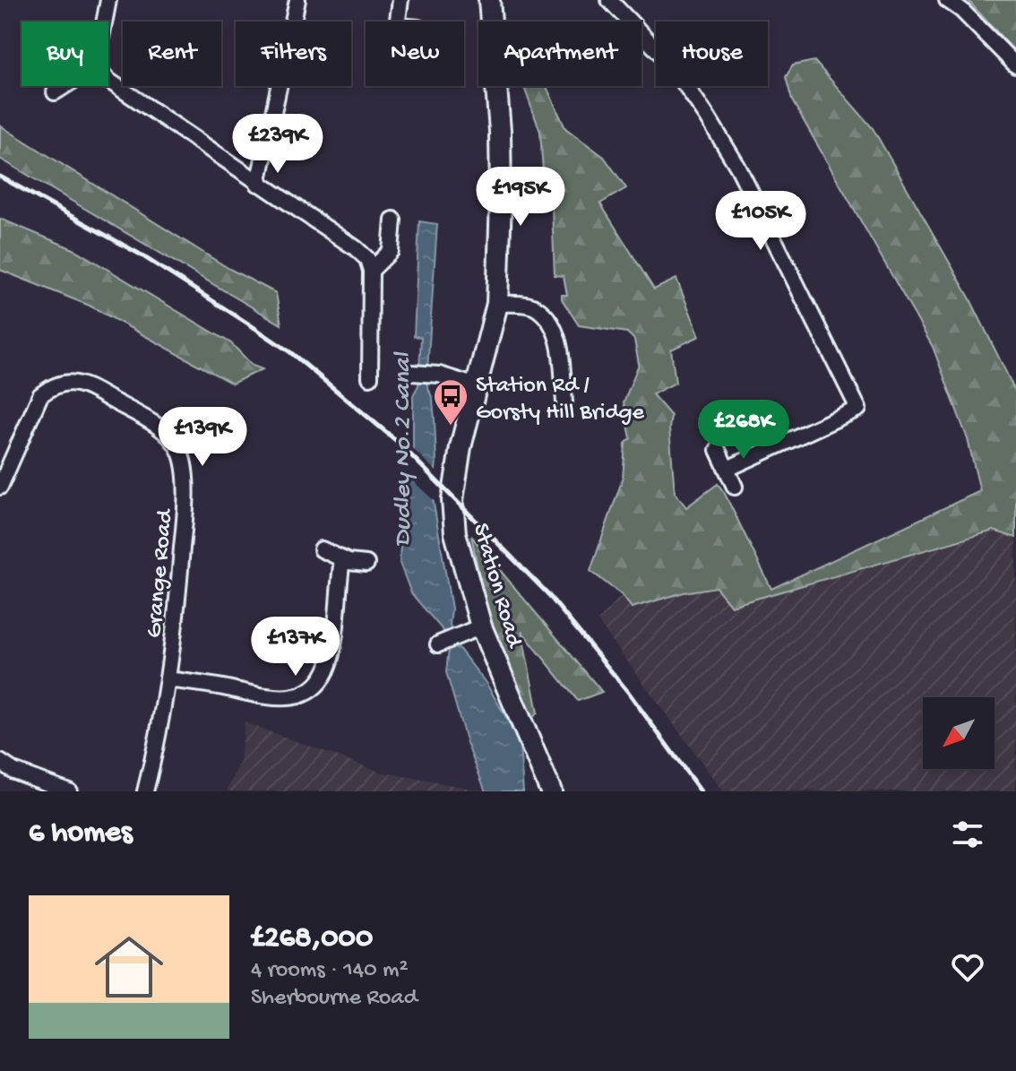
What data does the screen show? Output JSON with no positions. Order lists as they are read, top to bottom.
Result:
{
  "streets": {
    "street": ["Grange Road", "Station Road"]
  },
  "water": ["Dudley No.2 Canal"],
  "places": {
    "bus stop": ["Station Rd / Gorsty Hill Bridge"]
  },
  "north": "bottom left",
  "page": {
    "chip": [
      "Buy",
      "Rent",
      "Filters",
      "New",
      "Apartment",
      "House"
    ],
    "price": [
      "£239K",
      "£195K",
      "£105K",
      "£268K",
      "£139K",
      "£137K"
    ],
    "heading": "6 homes",
    "list": [
      {
        "name": "£268,000",
        "note": "4 rooms · 140 m² · Sherbourne Road"
      }
    ]
  }
}
